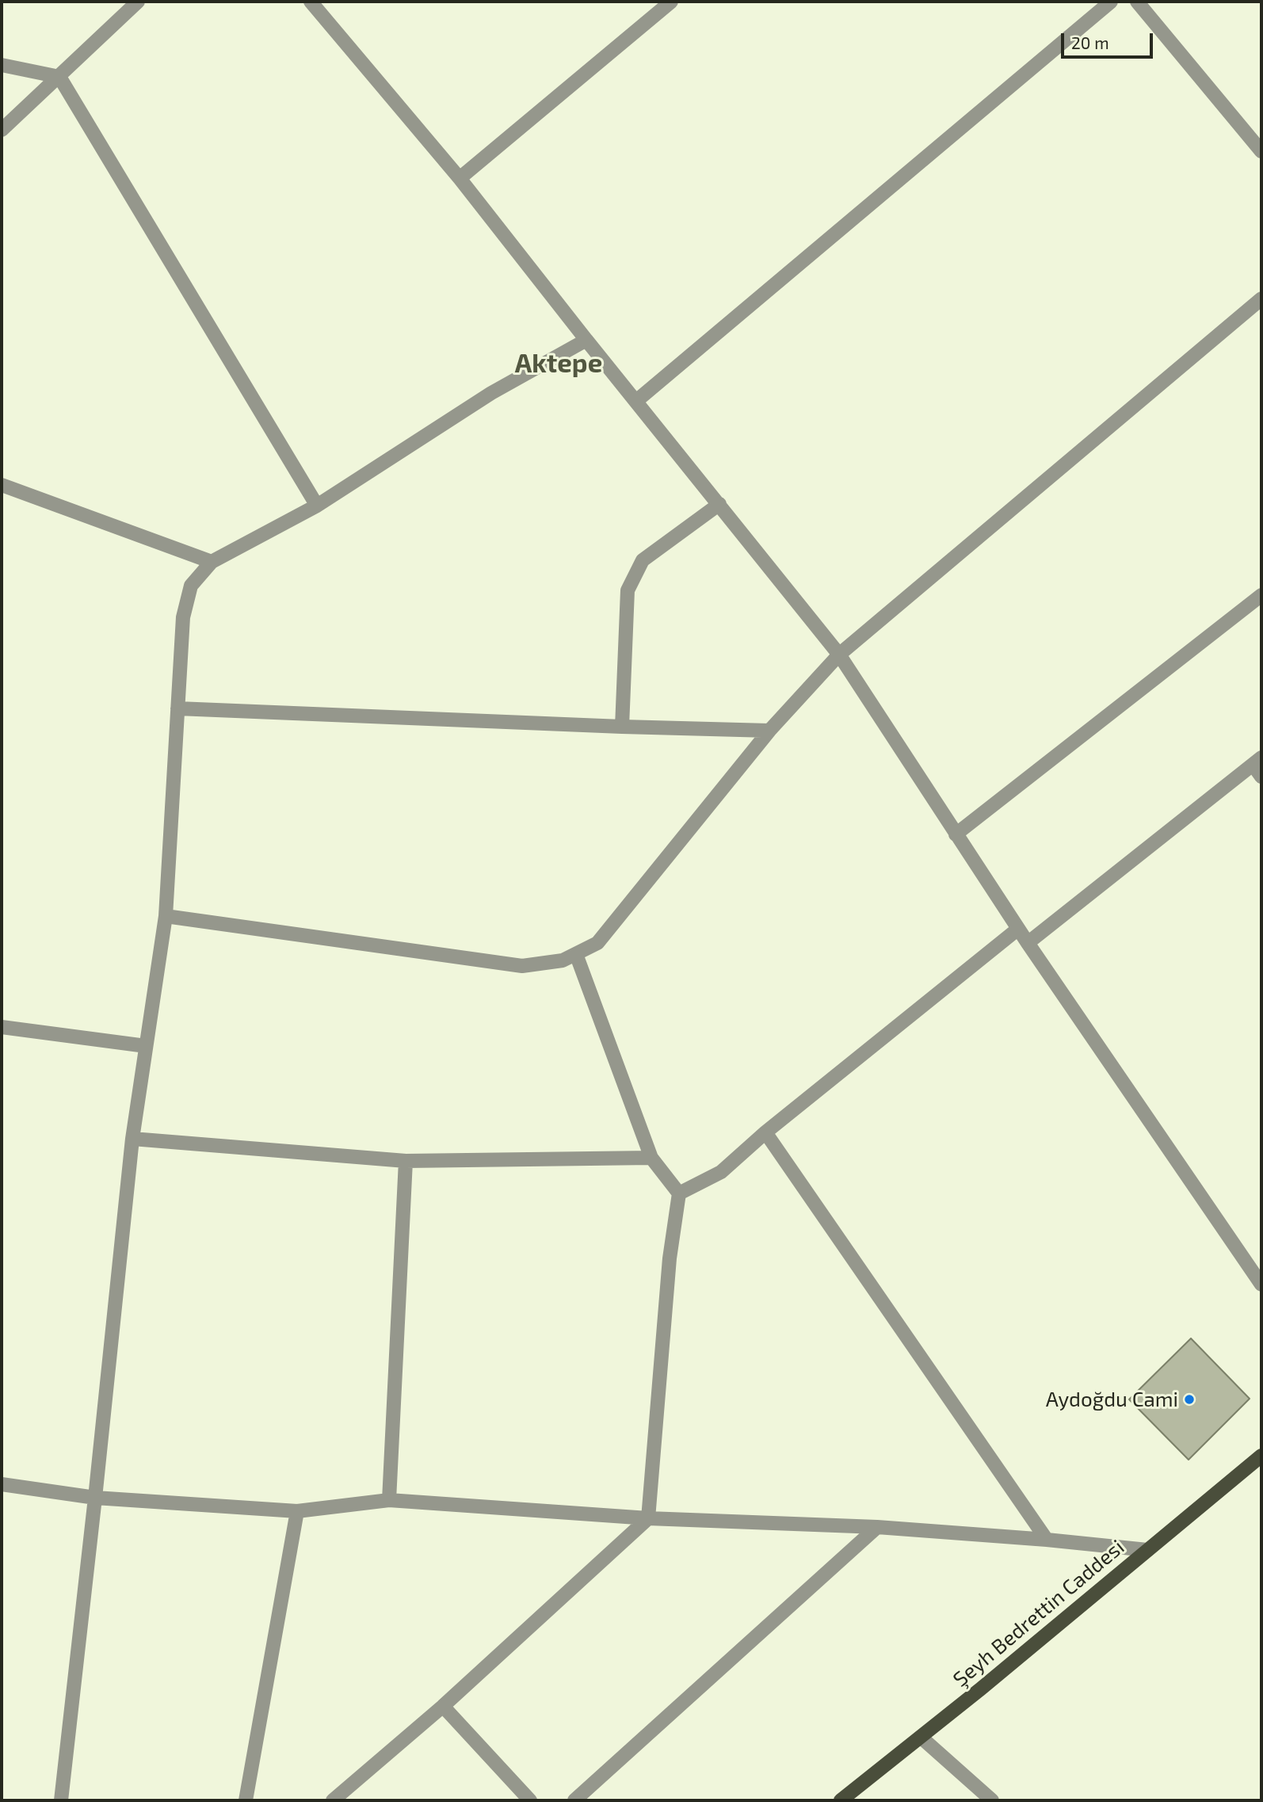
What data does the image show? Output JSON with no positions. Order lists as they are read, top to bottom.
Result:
{
  "streets": {
    "main road": ["Şeyh Bedrettin Caddesi"]
  },
  "districts": ["Aktepe"],
  "places": ["Aydoğdu Cami"],
  "scale_bar": "20 m"
}
